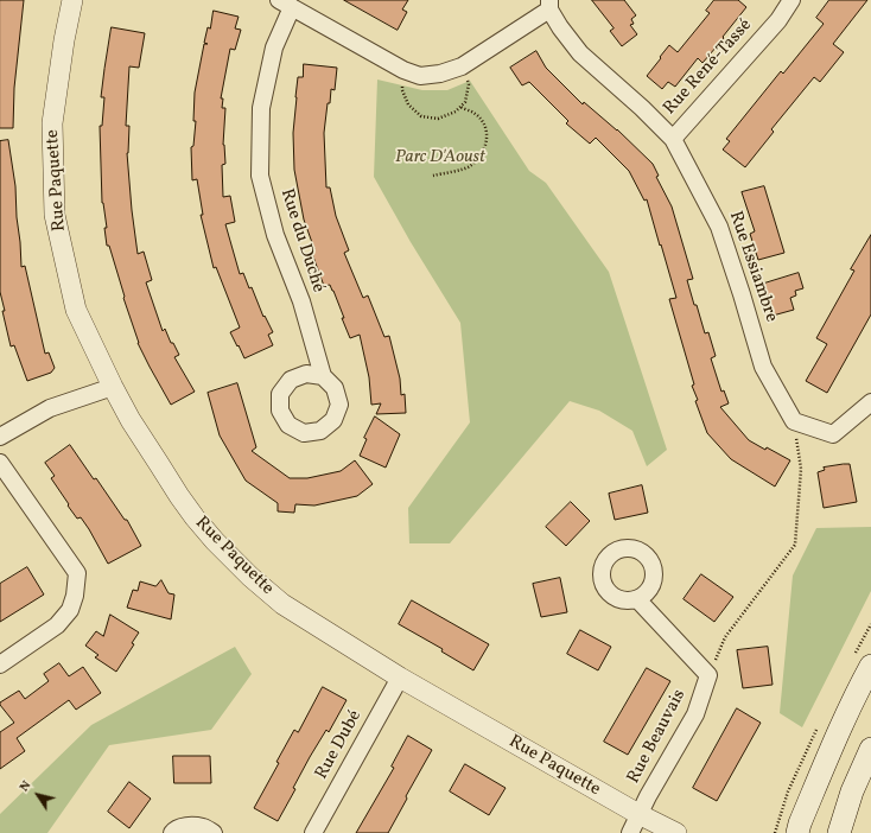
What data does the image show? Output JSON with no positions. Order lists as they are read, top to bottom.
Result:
{
  "streets": {
    "street": [
      "Rue René-Tassé",
      "Rue Paquette",
      "Rue du Duché",
      "Rue Essiambre",
      "Rue Beauvais",
      "Rue Dubé"
    ]
  },
  "crossings": [
    ["Rue René-Tassé", "Rue Essiambre"],
    ["Rue Paquette", "Rue Beauvais"],
    ["Rue Paquette", "Rue Dubé"]
  ],
  "parks": ["Parc D'Aoust"],
  "north": "top left"
}
